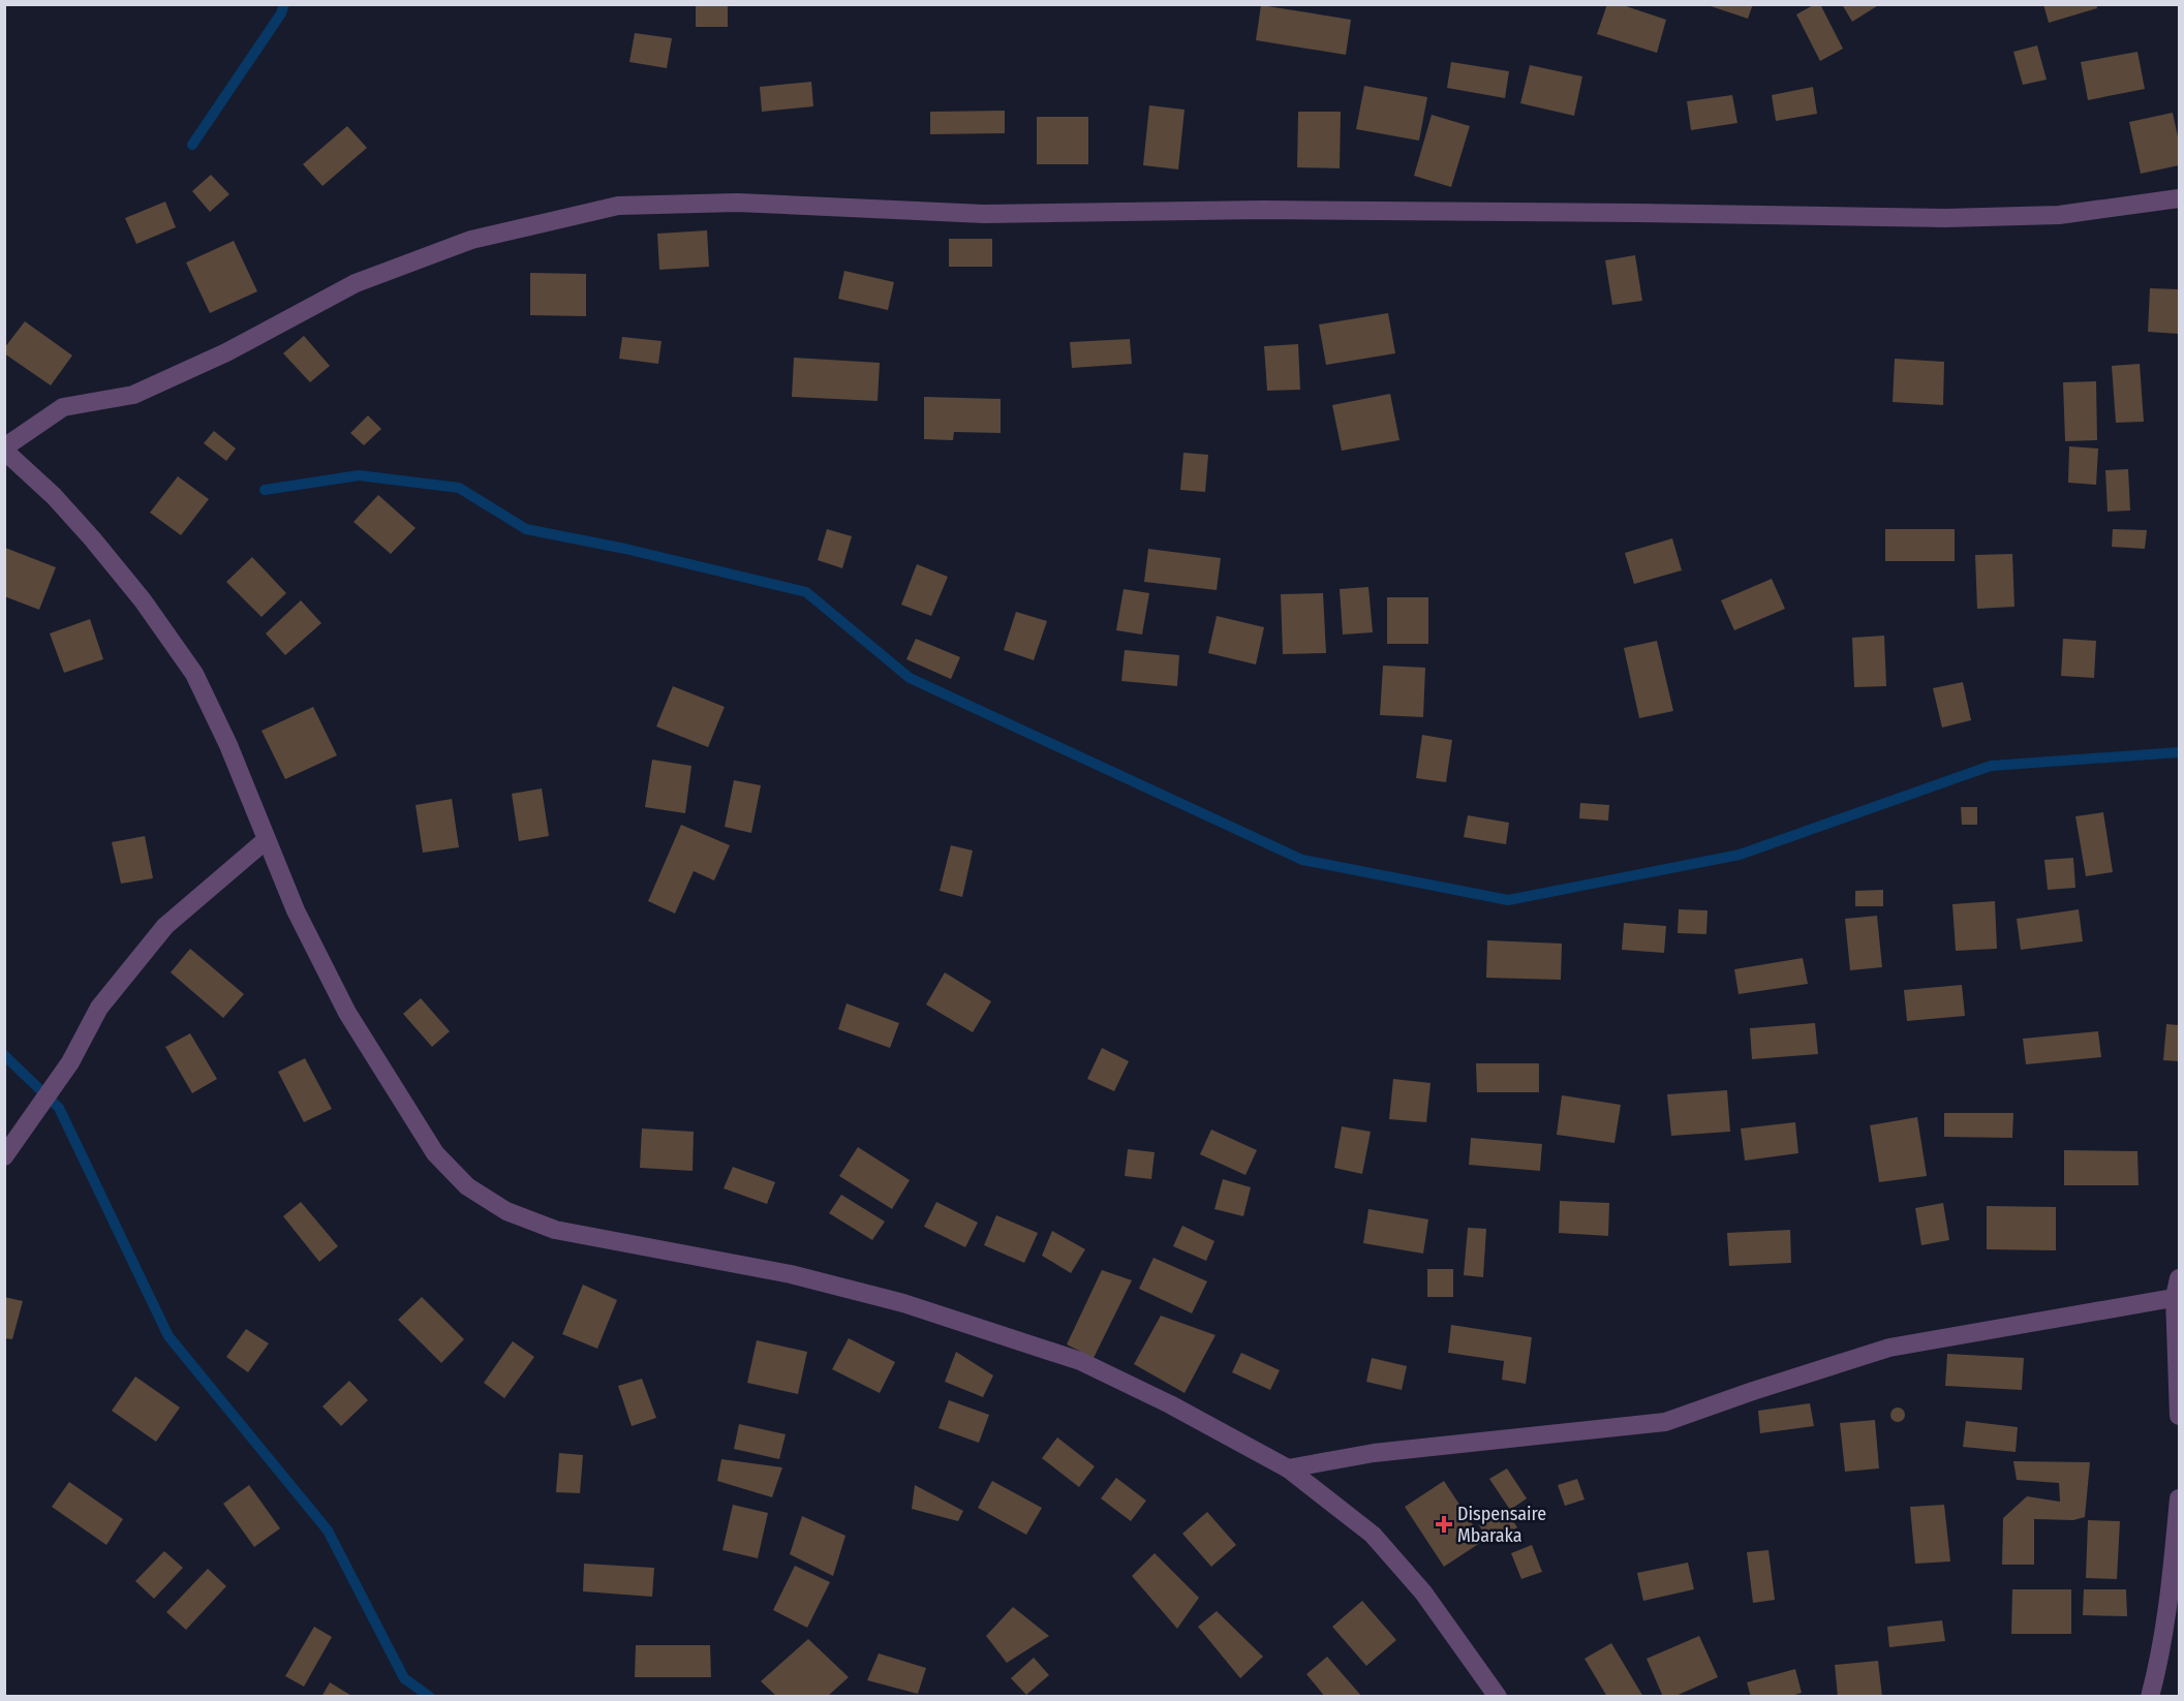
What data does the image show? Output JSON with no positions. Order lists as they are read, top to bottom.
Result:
{
  "places": {
    "health": ["Dispensaire Mbaraka"]
  }
}
